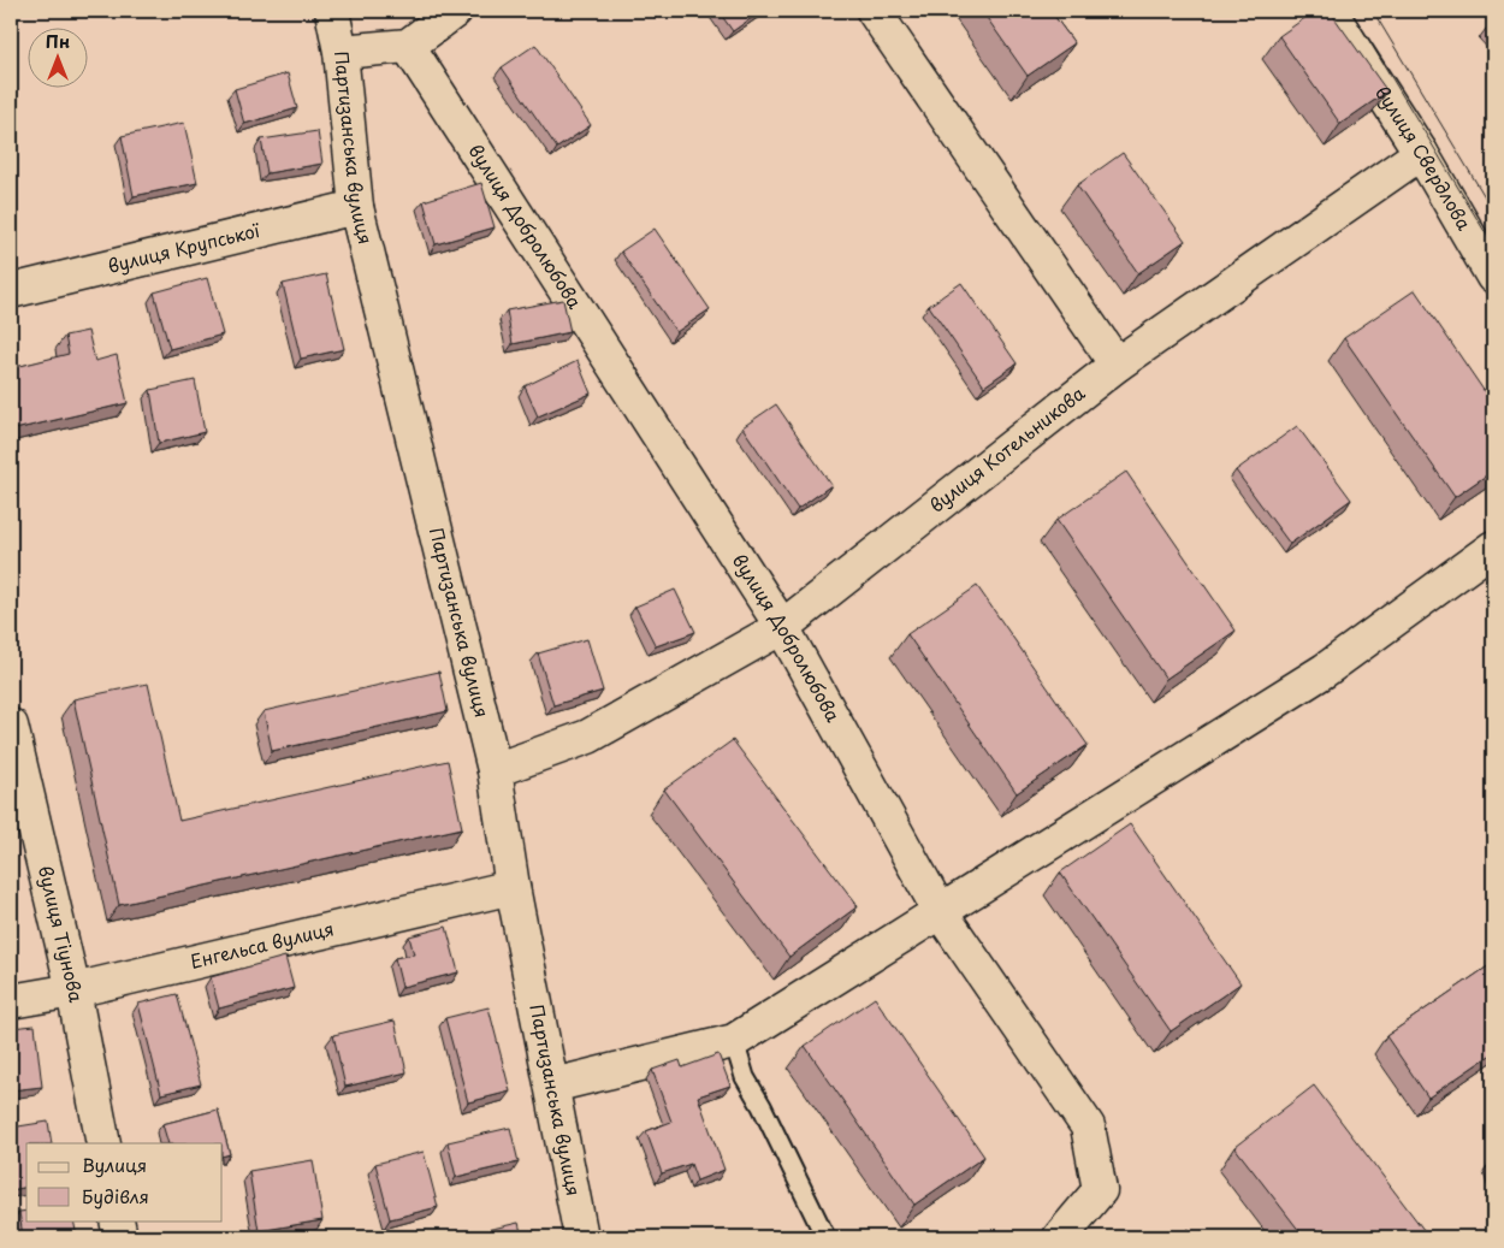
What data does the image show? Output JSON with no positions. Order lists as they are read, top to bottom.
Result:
{
  "streets": {
    "street": [
      "Партизанська вулиця",
      "вулиця Свердлова",
      "вулиця Добролюбова",
      "вулиця Крупської",
      "вулиця Котельникова",
      "вулиця Тіунова",
      "Енгельса вулиця"
    ]
  },
  "crossings": [
    ["Партизанська вулиця", "вулиця Крупської"],
    ["Партизанська вулиця", "вулиця Котельникова"],
    ["Партизанська вулиця", "Енгельса вулиця"],
    ["вулиця Свердлова", "вулиця Котельникова"],
    ["вулиця Добролюбова", "вулиця Котельникова"],
    ["вулиця Тіунова", "Енгельса вулиця"]
  ],
  "legend": ["Вулиця", "Будівля"],
  "north": "top"
}
